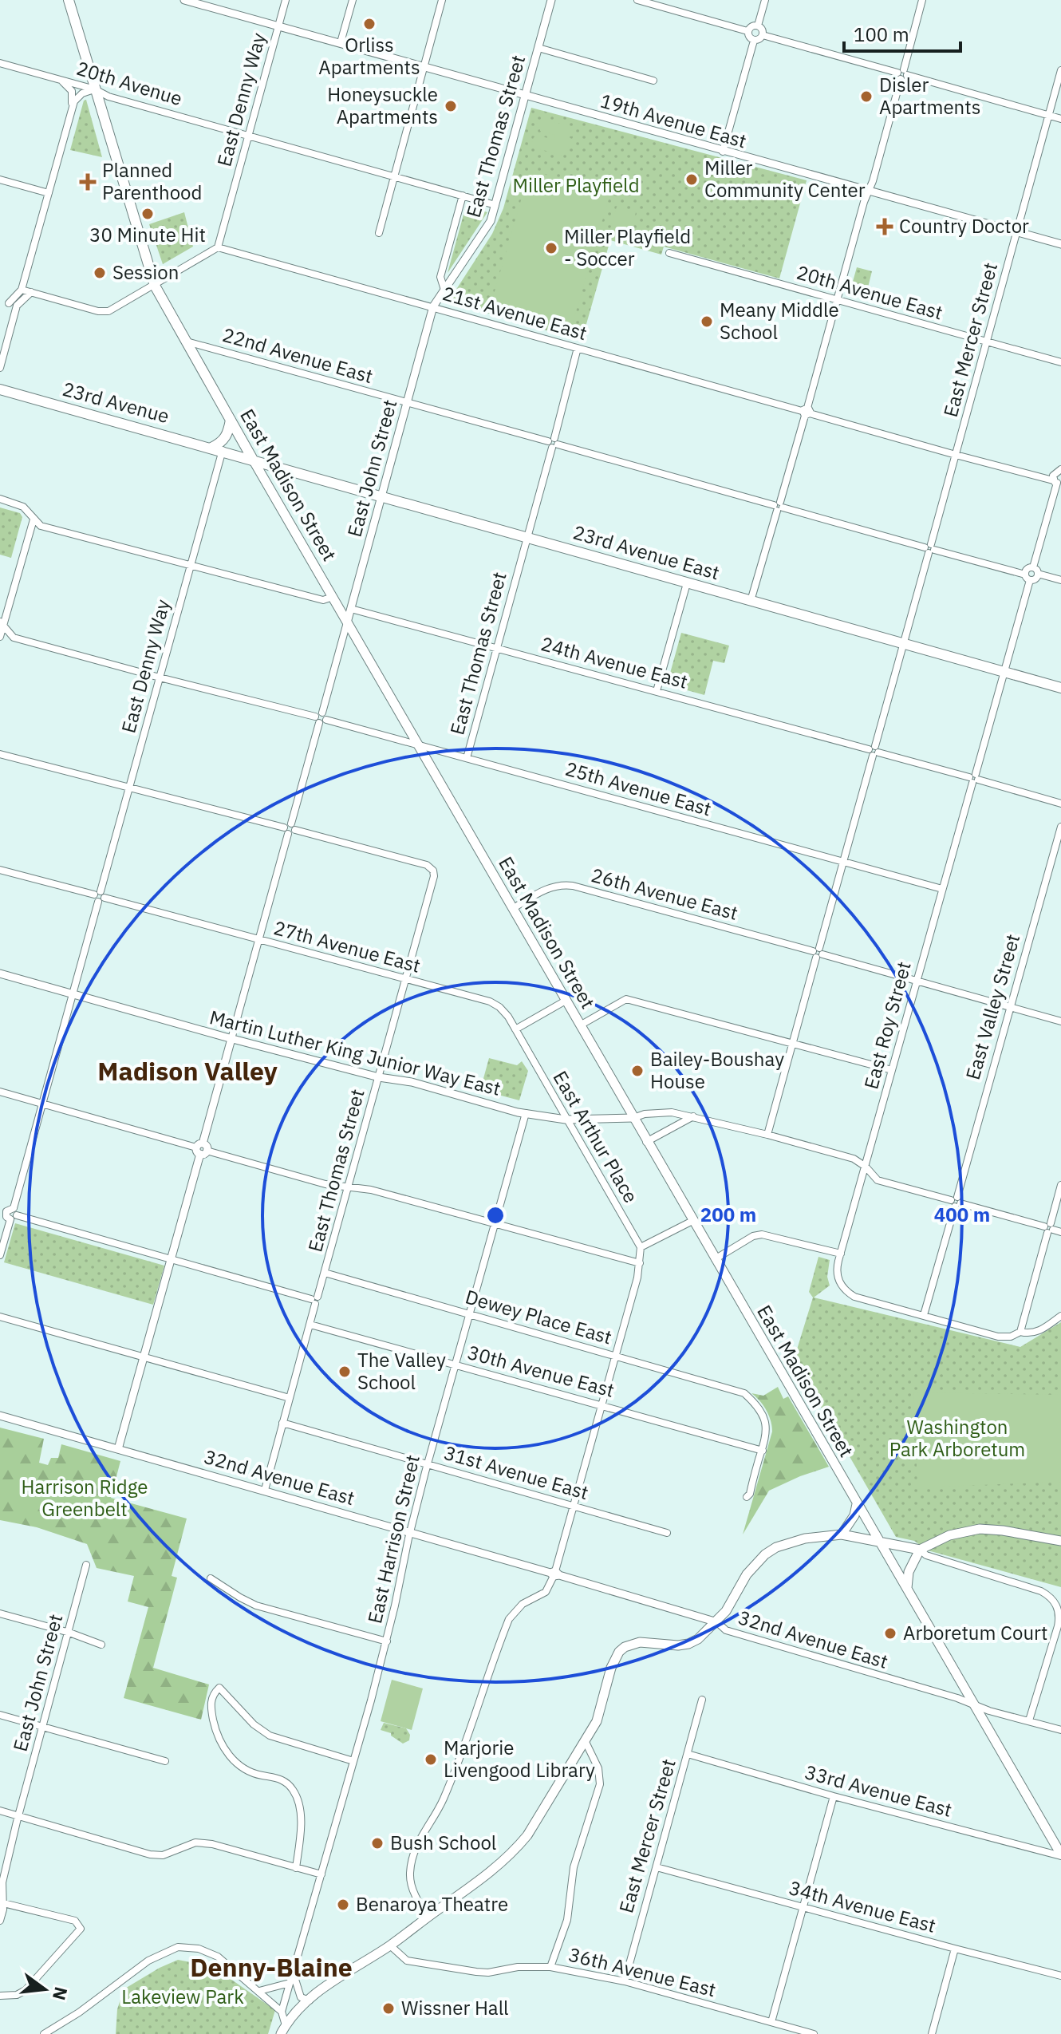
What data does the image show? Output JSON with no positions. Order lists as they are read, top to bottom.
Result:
{
  "streets": {
    "main road": ["23rd Avenue", "East Madison Street", "23rd Avenue East"],
    "street": [
      "20th Avenue",
      "East Denny Way",
      "19th Avenue East",
      "East Thomas Street",
      "20th Avenue East",
      "21st Avenue East",
      "East Mercer Street",
      "22nd Avenue East",
      "East John Street",
      "24th Avenue East",
      "25th Avenue East",
      "26th Avenue East",
      "27th Avenue East",
      "East Valley Street",
      "East Roy Street",
      "Martin Luther King Junior Way East",
      "East Arthur Place",
      "Dewey Place East",
      "30th Avenue East",
      "31st Avenue East",
      "32nd Avenue East",
      "East Harrison Street",
      "33rd Avenue East",
      "34th Avenue East",
      "36th Avenue East"
    ]
  },
  "crossings": [
    ["20th Avenue", "East Denny Way"],
    ["20th Avenue", "East Madison Street"],
    ["East Denny Way", "19th Avenue East"],
    ["East Denny Way", "21st Avenue East"],
    ["East Denny Way", "23rd Avenue"],
    ["East Denny Way", "23rd Avenue East"],
    ["East Denny Way", "25th Avenue East"],
    ["East Denny Way", "27th Avenue East"],
    ["East Denny Way", "Martin Luther King Junior Way East"],
    ["19th Avenue East", "East Thomas Street"],
    ["19th Avenue East", "East Mercer Street"],
    ["East Thomas Street", "21st Avenue East"],
    ["East Thomas Street", "22nd Avenue East"],
    ["East Thomas Street", "East John Street"],
    ["East Thomas Street", "23rd Avenue East"],
    ["East Thomas Street", "24th Avenue East"],
    ["East Thomas Street", "25th Avenue East"],
    ["East Thomas Street", "27th Avenue East"],
    ["East Thomas Street", "Martin Luther King Junior Way East"],
    ["East Thomas Street", "Dewey Place East"],
    ["East Thomas Street", "30th Avenue East"],
    ["East Thomas Street", "31st Avenue East"],
    ["East Thomas Street", "32nd Avenue East"],
    ["20th Avenue East", "East Mercer Street"],
    ["21st Avenue East", "East Mercer Street"],
    ["21st Avenue East", "East John Street"],
    ["East Mercer Street", "22nd Avenue East"],
    ["East Mercer Street", "23rd Avenue East"],
    ["East Mercer Street", "24th Avenue East"],
    ["East Mercer Street", "25th Avenue East"],
    ["East Mercer Street", "26th Avenue East"],
    ["East Mercer Street", "33rd Avenue East"],
    ["East Mercer Street", "34th Avenue East"],
    ["East Mercer Street", "36th Avenue East"],
    ["22nd Avenue East", "East John Street"],
    ["22nd Avenue East", "East Madison Street"],
    ["22nd Avenue East", "East Roy Street"],
    ["23rd Avenue", "23rd Avenue East"],
    ["East John Street", "East Madison Street"],
    ["East John Street", "23rd Avenue East"],
    ["East John Street", "24th Avenue East"],
    ["East John Street", "25th Avenue East"],
    ["East Madison Street", "23rd Avenue East"],
    ["East Madison Street", "25th Avenue East"],
    ["East Madison Street", "26th Avenue East"],
    ["East Madison Street", "Martin Luther King Junior Way East"],
    ["East Madison Street", "32nd Avenue East"],
    ["East Madison Street", "33rd Avenue East"],
    ["23rd Avenue East", "East Roy Street"],
    ["24th Avenue East", "East Roy Street"],
    ["25th Avenue East", "East Roy Street"],
    ["26th Avenue East", "East Valley Street"],
    ["26th Avenue East", "East Roy Street"],
    ["27th Avenue East", "East Arthur Place"],
    ["East Valley Street", "East Roy Street"],
    ["Martin Luther King Junior Way East", "East Arthur Place"],
    ["Martin Luther King Junior Way East", "East Harrison Street"],
    ["Dewey Place East", "30th Avenue East"],
    ["Dewey Place East", "East Harrison Street"],
    ["30th Avenue East", "East Harrison Street"],
    ["31st Avenue East", "East Harrison Street"],
    ["32nd Avenue East", "East Harrison Street"]
  ],
  "districts": ["Madison Valley", "Denny-Blaine"],
  "parks": [
    "Miller Playfield",
    "Washington Park Arboretum",
    "Harrison Ridge Greenbelt",
    "Lakeview Park"
  ],
  "places": {
    "other": [
      "Orliss Apartments",
      "Disler Apartments",
      "Honeysuckle Apartments",
      "Miller Community Center",
      "30 Minute Hit",
      "Miller Playfield - Soccer",
      "Session",
      "Meany Middle School",
      "Bailey-Boushay House",
      "The Valley School",
      "Arboretum Court",
      "Marjorie Livengood Library",
      "Bush School",
      "Benaroya Theatre",
      "Wissner Hall"
    ],
    "health": ["Planned Parenthood", "Country Doctor"]
  },
  "scale_bar": "100 m",
  "north": "right",
  "rings": ["200 m", "400 m"]
}
